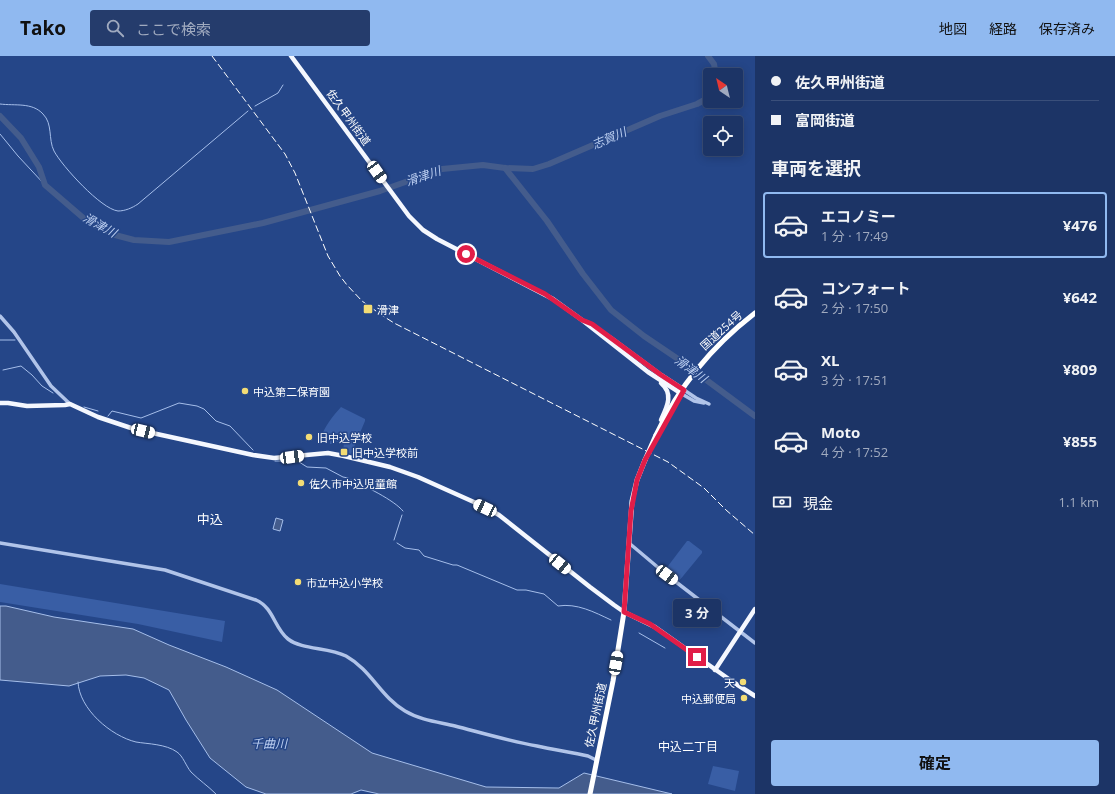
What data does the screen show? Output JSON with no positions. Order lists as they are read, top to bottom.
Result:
{
  "streets": {
    "highway": ["佐久甲州街道", "国道254号"]
  },
  "crossings": [
    ["佐久甲州街道", "国道254号"]
  ],
  "districts": ["中込", "中込二丁目"],
  "water": ["志賀川", "滑津川", "千曲川"],
  "places": {
    "transit": ["滑津", "旧中込学校前"],
    "other": [
      "中込第二保育園",
      "旧中込学校",
      "佐久市中込児童館",
      "市立中込小学校",
      "天",
      "中込郵便局"
    ]
  },
  "north": "top left",
  "page": {
    "header": "Tako",
    "search": "ここで検索",
    "nav": ["地図", "経路", "保存済み"],
    "banner": ["佐久甲州街道", "富岡街道"],
    "heading": "車両を選択",
    "list": [
      {
        "name": "エコノミー",
        "note": "1 分 · 17:49",
        "value": "¥476"
      },
      {
        "name": "コンフォート",
        "note": "2 分 · 17:50",
        "value": "¥642"
      },
      {
        "name": "XL",
        "note": "3 分 · 17:51",
        "value": "¥809"
      },
      {
        "name": "Moto",
        "note": "4 分 · 17:52",
        "value": "¥855"
      }
    ],
    "pay": ["現金", "1.1 km"],
    "bubble": "3 分",
    "buttons": "確定"
  }
}
